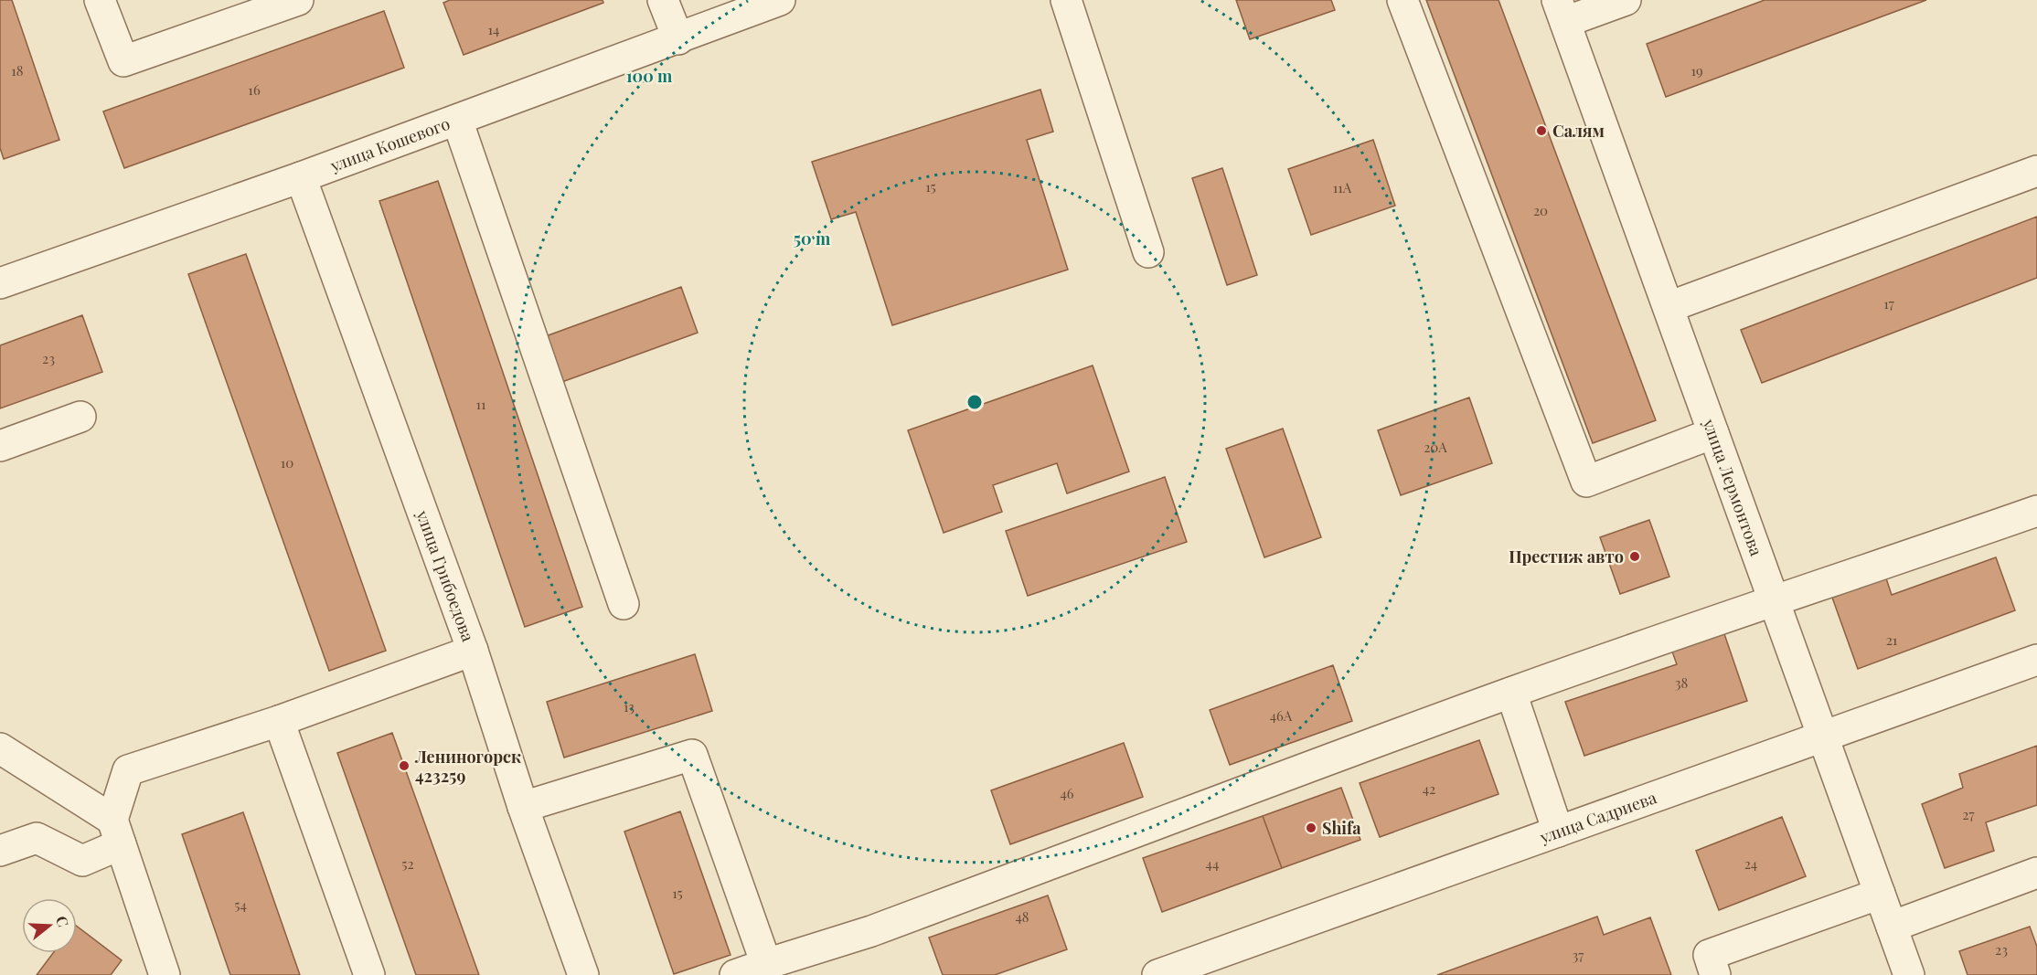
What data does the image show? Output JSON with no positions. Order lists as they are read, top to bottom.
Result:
{
  "streets": {
    "street": [
      "улица Кошевого",
      "улица Лермонтова",
      "улица Грибоедова",
      "улица Садриева"
    ]
  },
  "crossings": [
    ["улица Кошевого", "улица Грибоедова"],
    ["улица Лермонтова", "улица Садриева"]
  ],
  "places": [
    "Салям",
    "Престиж авто",
    "Лениногорск 423259",
    "Shifa"
  ],
  "house_numbers": [
    "14",
    "18",
    "19",
    "16",
    "15",
    "11А",
    "20",
    "17",
    "23",
    "11",
    "20А",
    "10",
    "21",
    "38",
    "13",
    "46А",
    "42",
    "46",
    "27",
    "52",
    "44",
    "24",
    "15",
    "54",
    "48",
    "23",
    "37"
  ],
  "north": "right",
  "rings": ["100 m", "50 m"]
}
